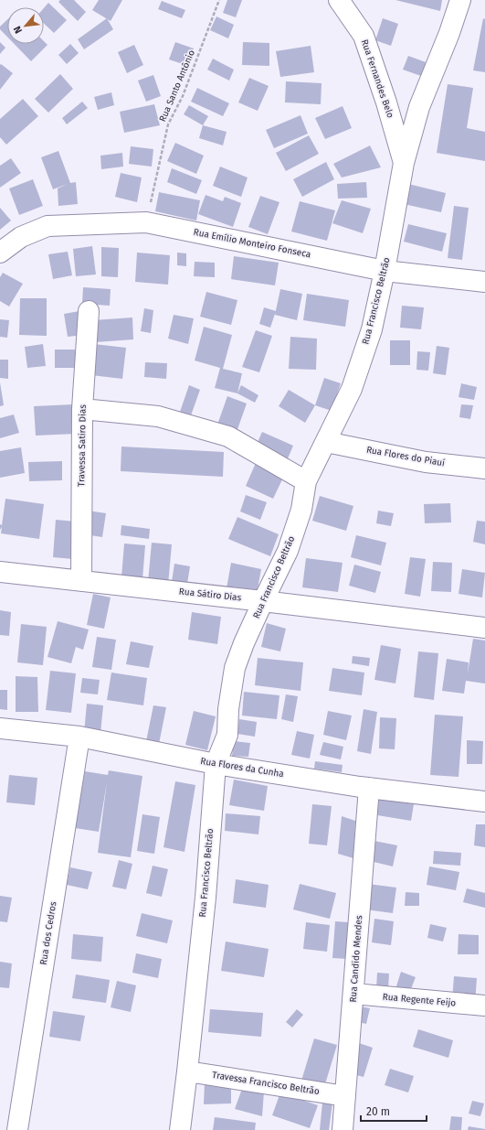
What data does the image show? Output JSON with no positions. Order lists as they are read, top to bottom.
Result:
{
  "streets": {
    "street": [
      "Rua Fernandes Belo",
      "Rua Emílio Monteiro Fonseca",
      "Rua Francisco Beltrão",
      "Travessa Satiro Dias",
      "Rua Flores do Piauí",
      "Rua Sátiro Dias",
      "Rua Flores da Cunha",
      "Rua dos Cedros",
      "Rua Candido Mendes",
      "Rua Regente Feijo",
      "Travessa Francisco Beltrão"
    ],
    "path": ["Rua Santo Antônio"]
  },
  "crossings": [
    ["Rua Fernandes Belo", "Rua Francisco Beltrão"],
    ["Rua Santo Antônio", "Rua Emílio Monteiro Fonseca"],
    ["Rua Emílio Monteiro Fonseca", "Rua Francisco Beltrão"],
    ["Rua Francisco Beltrão", "Rua Flores do Piauí"],
    ["Rua Francisco Beltrão", "Rua Sátiro Dias"],
    ["Rua Francisco Beltrão", "Rua Flores da Cunha"],
    ["Rua Francisco Beltrão", "Travessa Francisco Beltrão"],
    ["Travessa Satiro Dias", "Rua Sátiro Dias"],
    ["Rua Flores da Cunha", "Rua dos Cedros"],
    ["Rua Flores da Cunha", "Rua Candido Mendes"],
    ["Rua Candido Mendes", "Rua Regente Feijo"],
    ["Rua Candido Mendes", "Travessa Francisco Beltrão"]
  ],
  "scale_bar": "20 m",
  "north": "bottom left"
}
